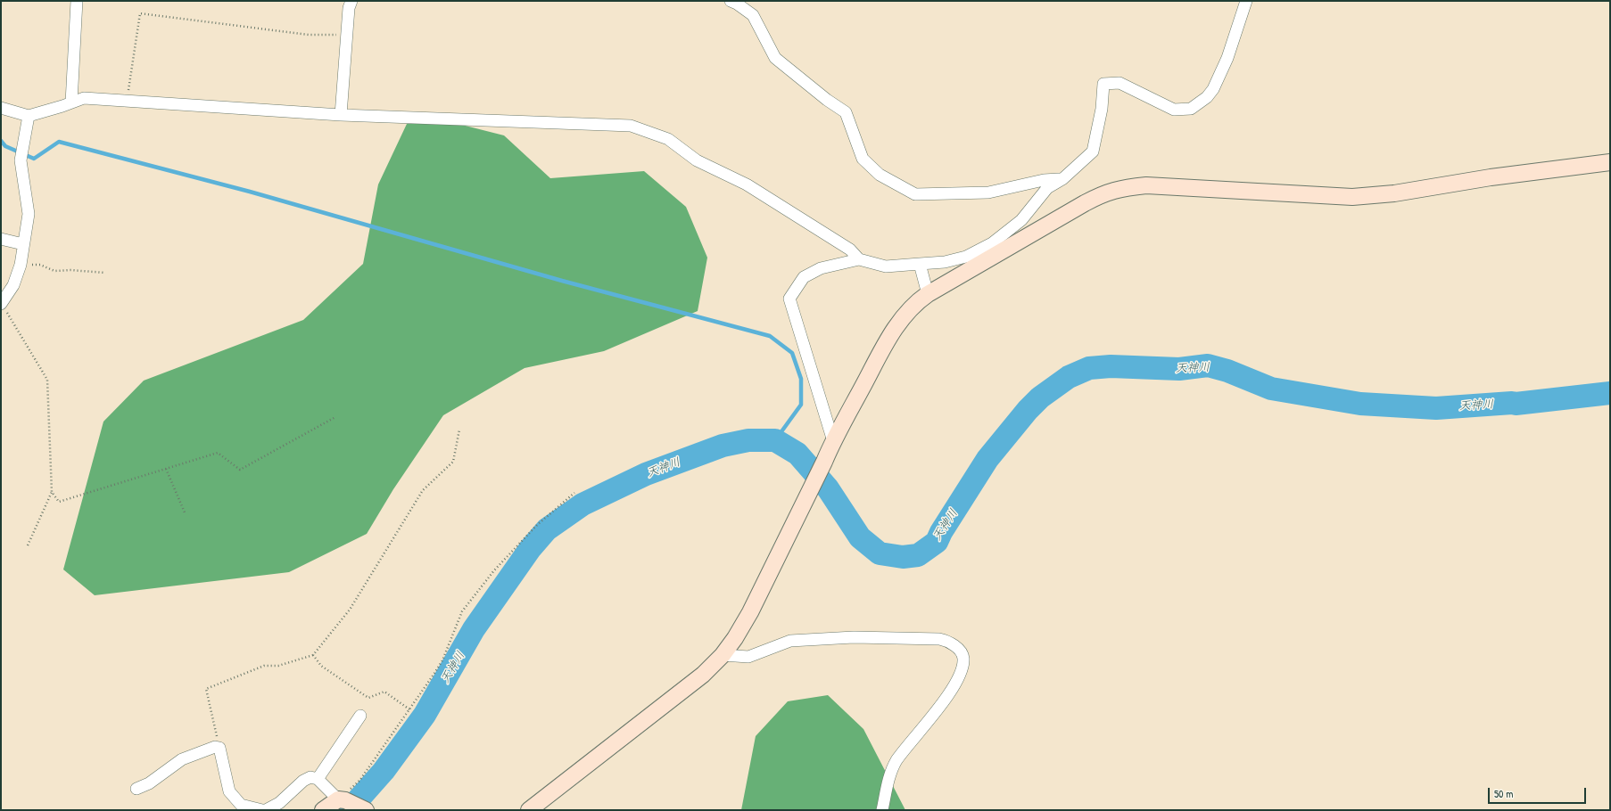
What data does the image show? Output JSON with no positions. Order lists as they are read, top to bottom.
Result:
{
  "water": ["天神川"],
  "scale_bar": "50 m"
}
